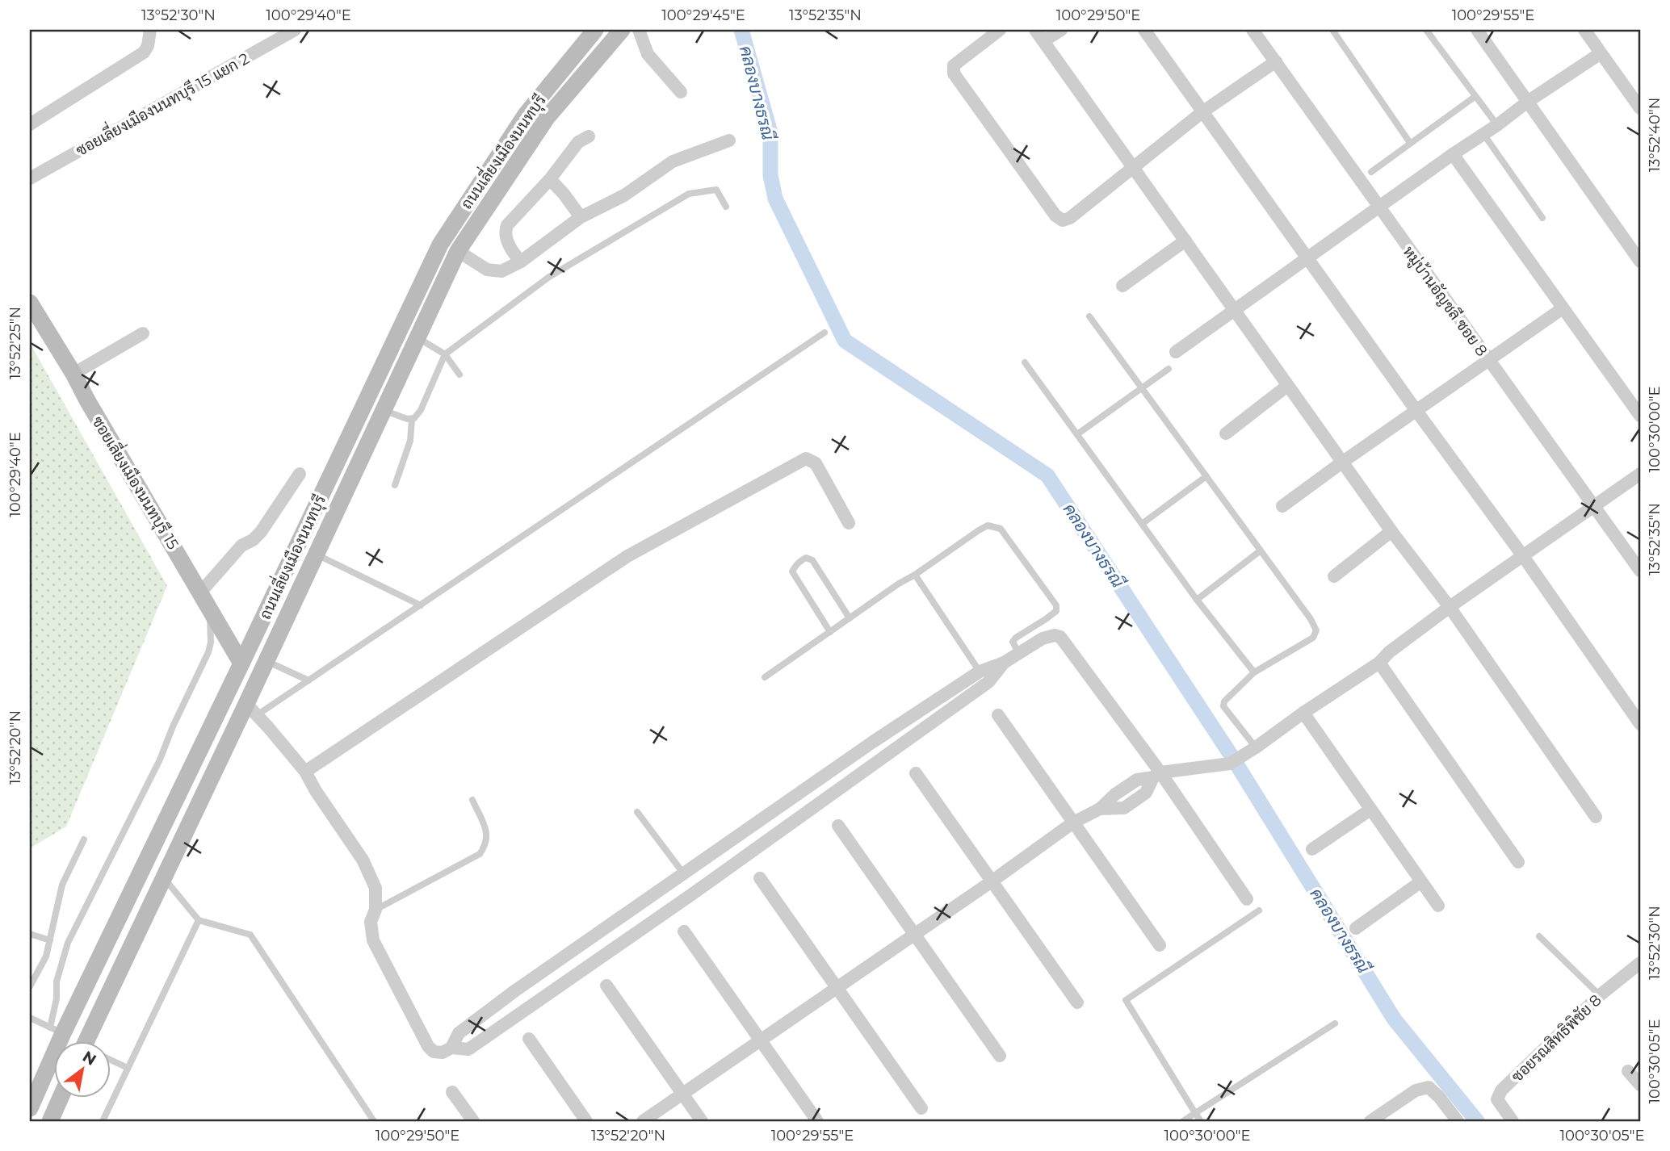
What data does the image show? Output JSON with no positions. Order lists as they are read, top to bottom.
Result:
{
  "streets": {
    "main road": ["ถนนเลี่ยงเมืองนนทบุรี", "ซอยเลี่ยงเมืองนนทบุรี 15"],
    "street": ["ซอยเลี่ยงเมืองนนทบุรี 15 แยก 2", "หมู่บ้านอัญชลี ซอย 8", "ซอยรณสิทธิพิชัย 8"]
  },
  "crossings": [
    ["ถนนเลี่ยงเมืองนนทบุรี", "ซอยเลี่ยงเมืองนนทบุรี 15"]
  ],
  "water": ["คลองบางธรณี"],
  "north": "top right",
  "coordinates": [
    "13°52'30\"N",
    "100°29'40\"E",
    "100°29'45\"E",
    "13°52'35\"N",
    "100°29'50\"E",
    "100°29'55\"E",
    "13°52'40\"N",
    "13°52'25\"N",
    "100°30'00\"E",
    "13°52'20\"N",
    "100°30'05\"E"
  ]
}
